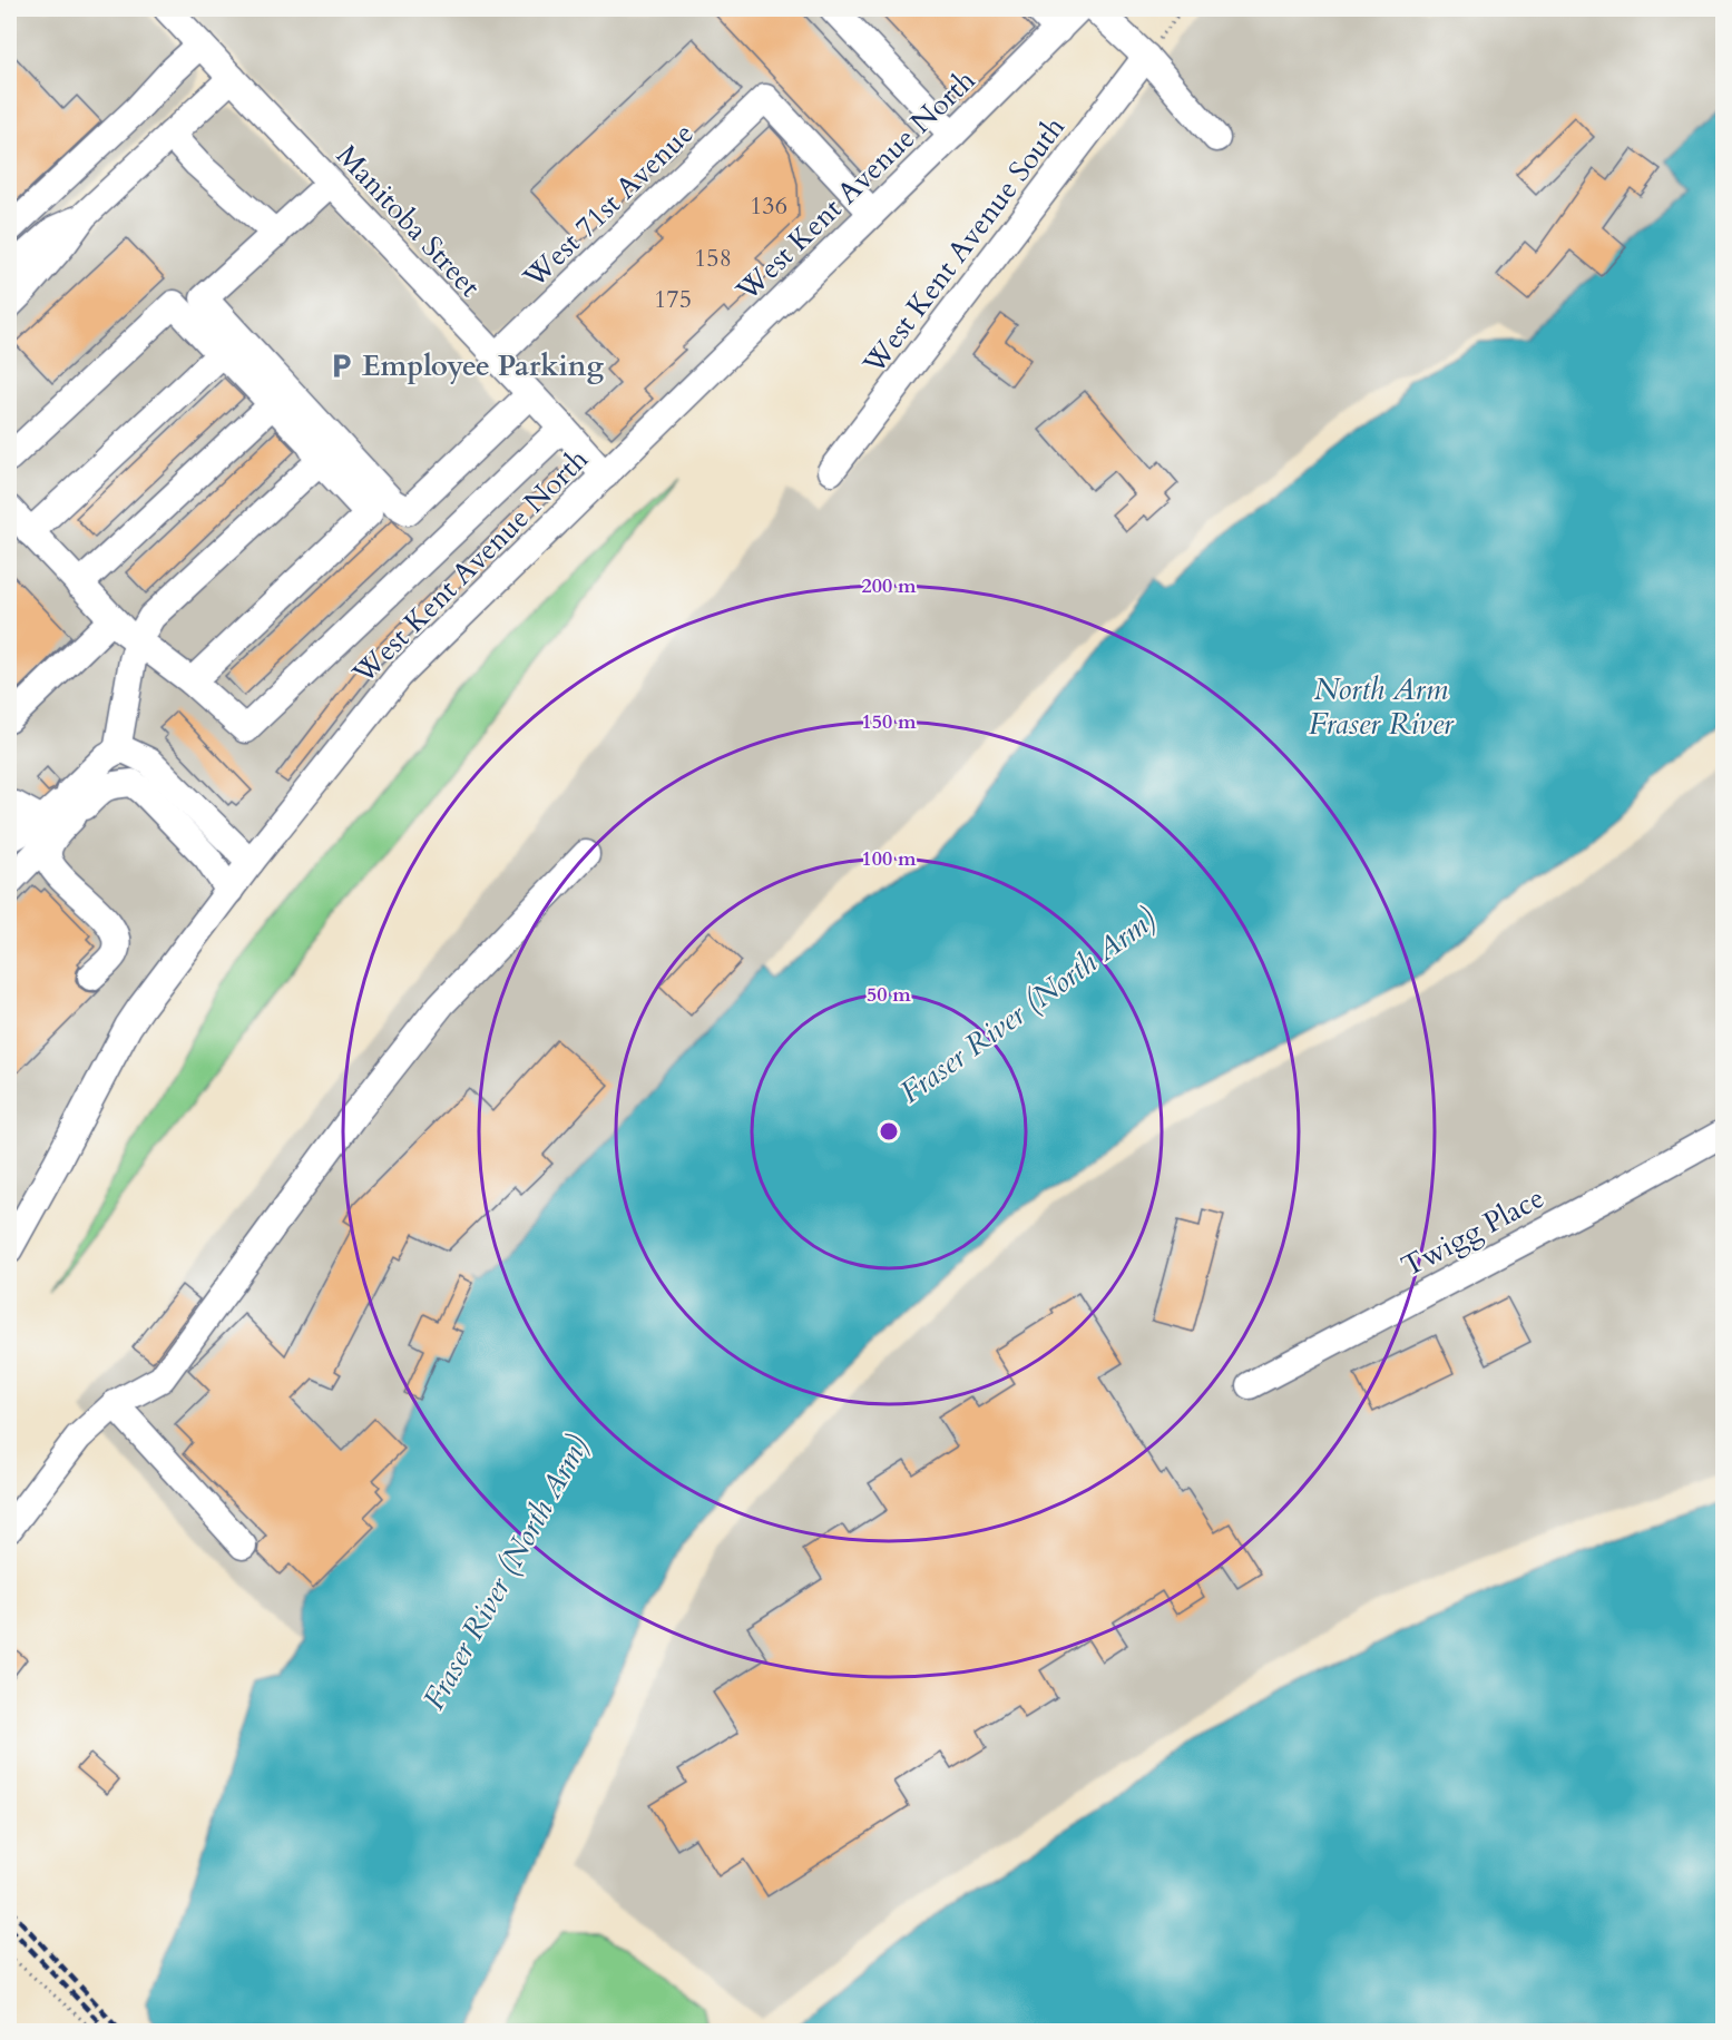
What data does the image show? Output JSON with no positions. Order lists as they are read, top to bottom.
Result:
{
  "streets": {
    "street": [
      "West Kent Avenue North",
      "West 71st Avenue",
      "Manitoba Street",
      "West Kent Avenue South",
      "Twigg Place"
    ]
  },
  "crossings": [
    ["West Kent Avenue North", "West 71st Avenue"],
    ["West Kent Avenue North", "Manitoba Street"],
    ["West 71st Avenue", "Manitoba Street"]
  ],
  "water": ["North Arm Fraser River", "Fraser River (North Arm)"],
  "places": {
    "parking": ["Employee Parking"]
  },
  "house_numbers": ["136", "158", "175"],
  "rings": [
    "200 m",
    "150 m",
    "100 m",
    "50 m"
  ]
}
